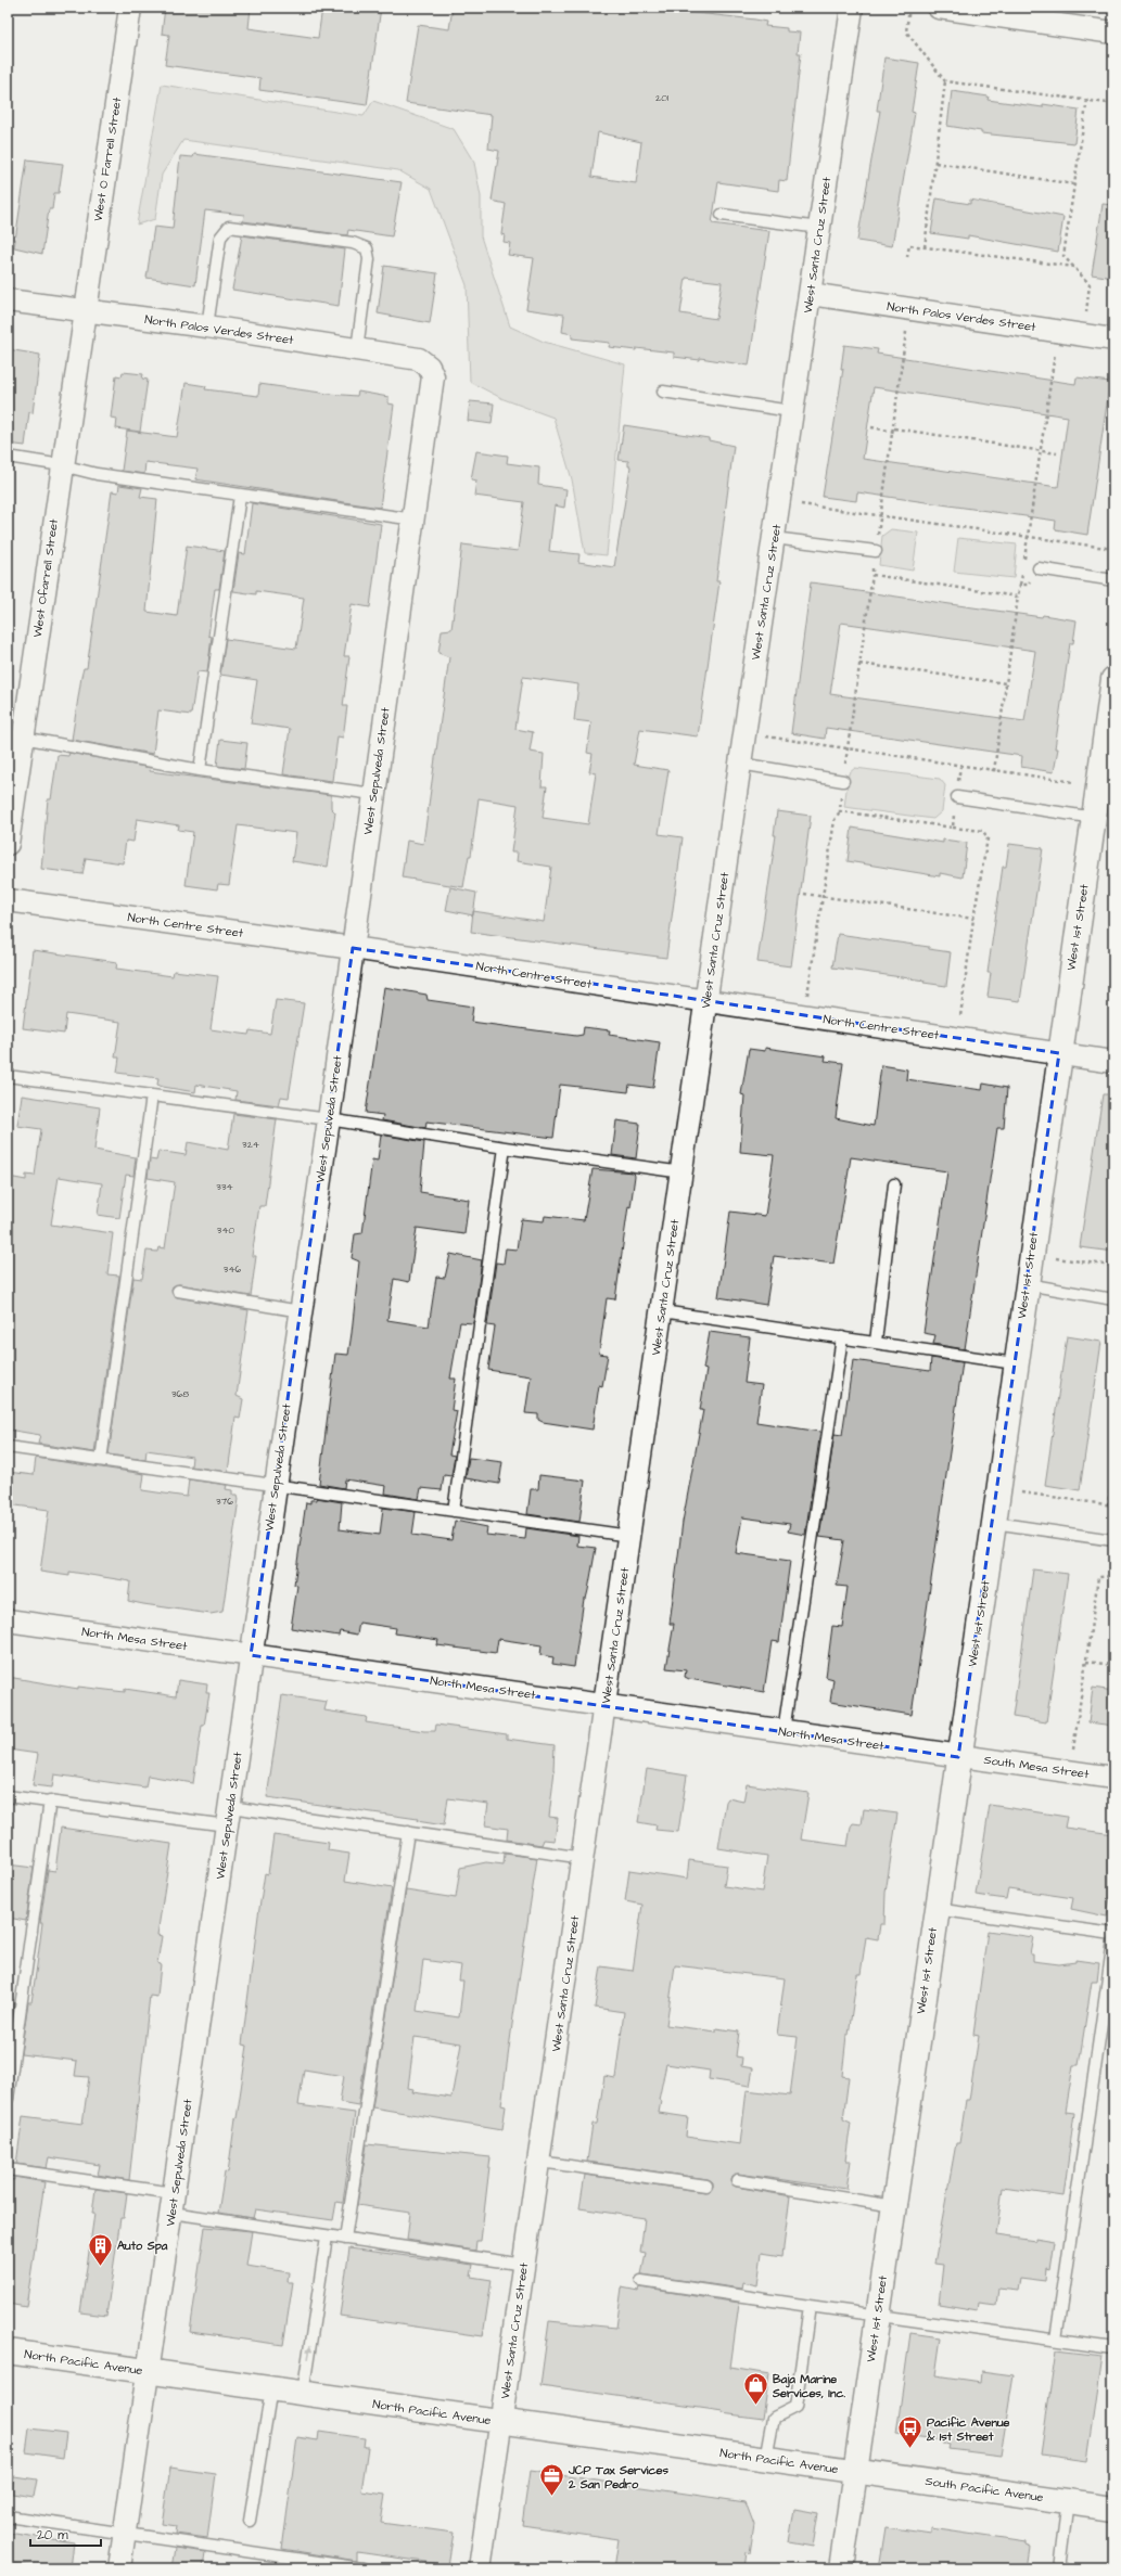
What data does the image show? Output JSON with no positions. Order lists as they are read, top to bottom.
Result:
{
  "streets": {
    "street": [
      "West O Farrell Street",
      "West Santa Cruz Street",
      "North Palos Verdes Street",
      "West Ofarrell Street",
      "West Sepulveda Street",
      "North Centre Street",
      "West 1st Street",
      "North Mesa Street",
      "South Mesa Street",
      "North Pacific Avenue",
      "South Pacific Avenue"
    ]
  },
  "crossings": [
    ["West O Farrell Street", "North Palos Verdes Street"],
    ["West O Farrell Street", "West Ofarrell Street"],
    ["West Santa Cruz Street", "North Palos Verdes Street"],
    ["West Santa Cruz Street", "North Centre Street"],
    ["West Santa Cruz Street", "North Mesa Street"],
    ["West Santa Cruz Street", "North Pacific Avenue"],
    ["North Palos Verdes Street", "West Ofarrell Street"],
    ["North Palos Verdes Street", "West Sepulveda Street"],
    ["West Sepulveda Street", "North Centre Street"],
    ["West Sepulveda Street", "North Mesa Street"],
    ["West Sepulveda Street", "North Pacific Avenue"],
    ["North Centre Street", "West 1st Street"],
    ["West 1st Street", "North Mesa Street"],
    ["West 1st Street", "South Mesa Street"],
    ["West 1st Street", "North Pacific Avenue"],
    ["West 1st Street", "South Pacific Avenue"],
    ["North Mesa Street", "South Mesa Street"],
    ["North Pacific Avenue", "South Pacific Avenue"]
  ],
  "places": {
    "building": ["Auto Spa"],
    "shop": ["Baja Marine Services, Inc."],
    "bus stop": ["Pacific Avenue & 1st Street"],
    "office": ["JCP Tax Services 2 San Pedro"]
  },
  "house_numbers": [
    "201",
    "324",
    "334",
    "340",
    "346",
    "368",
    "376"
  ],
  "scale_bar": "20 m"
}
